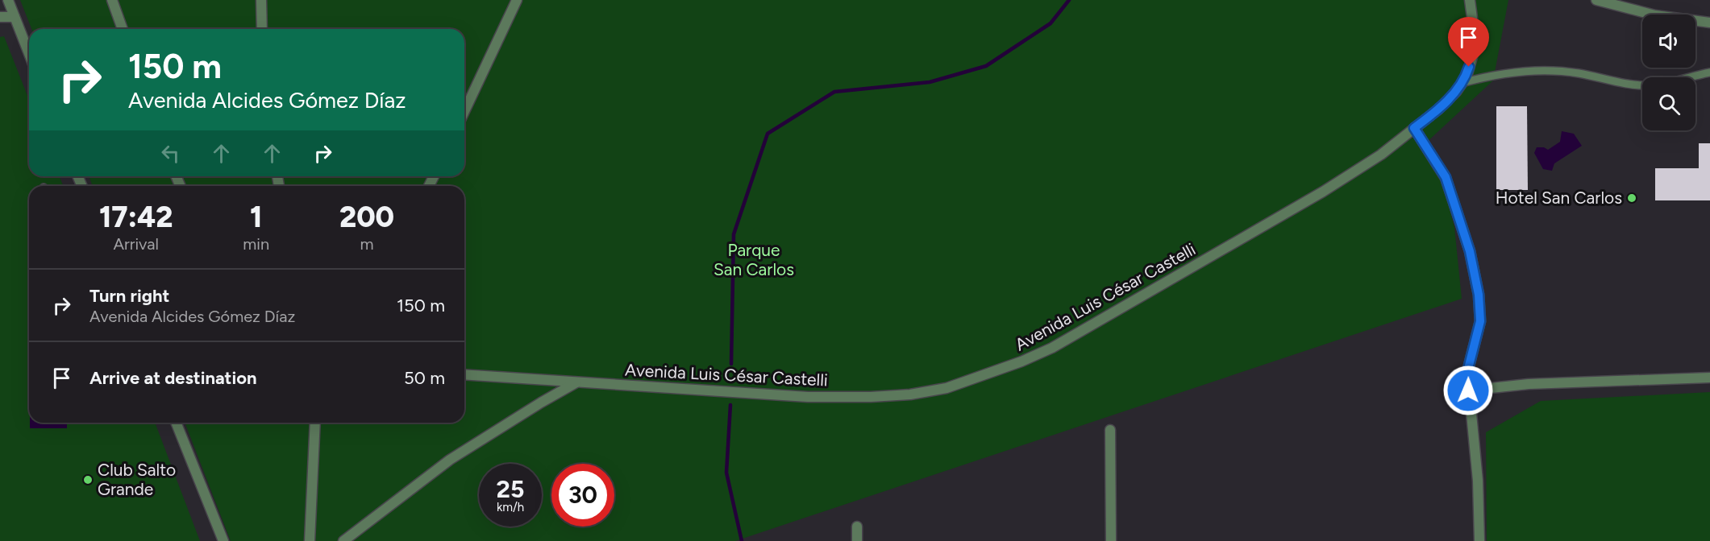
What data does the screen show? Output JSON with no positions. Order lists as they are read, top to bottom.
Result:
{
  "streets": {
    "street": ["Avenida Luis César Castelli"]
  },
  "parks": ["Parque San Carlos"],
  "places": ["Hotel San Carlos", "Club Salto Grande"],
  "page": {
    "turn": ["150 m", "Avenida Alcides Gómez Díaz"],
    "eta": [
      "17:42",
      "Arrival",
      "1",
      "min",
      "200",
      "m"
    ],
    "list": [
      {
        "name": "Turn right",
        "note": "Avenida Alcides Gómez Díaz",
        "value": "150 m"
      },
      {
        "name": "Arrive at destination",
        "value": "50 m"
      }
    ],
    "speed": "25 km/h",
    "limit": "30"
  }
}
